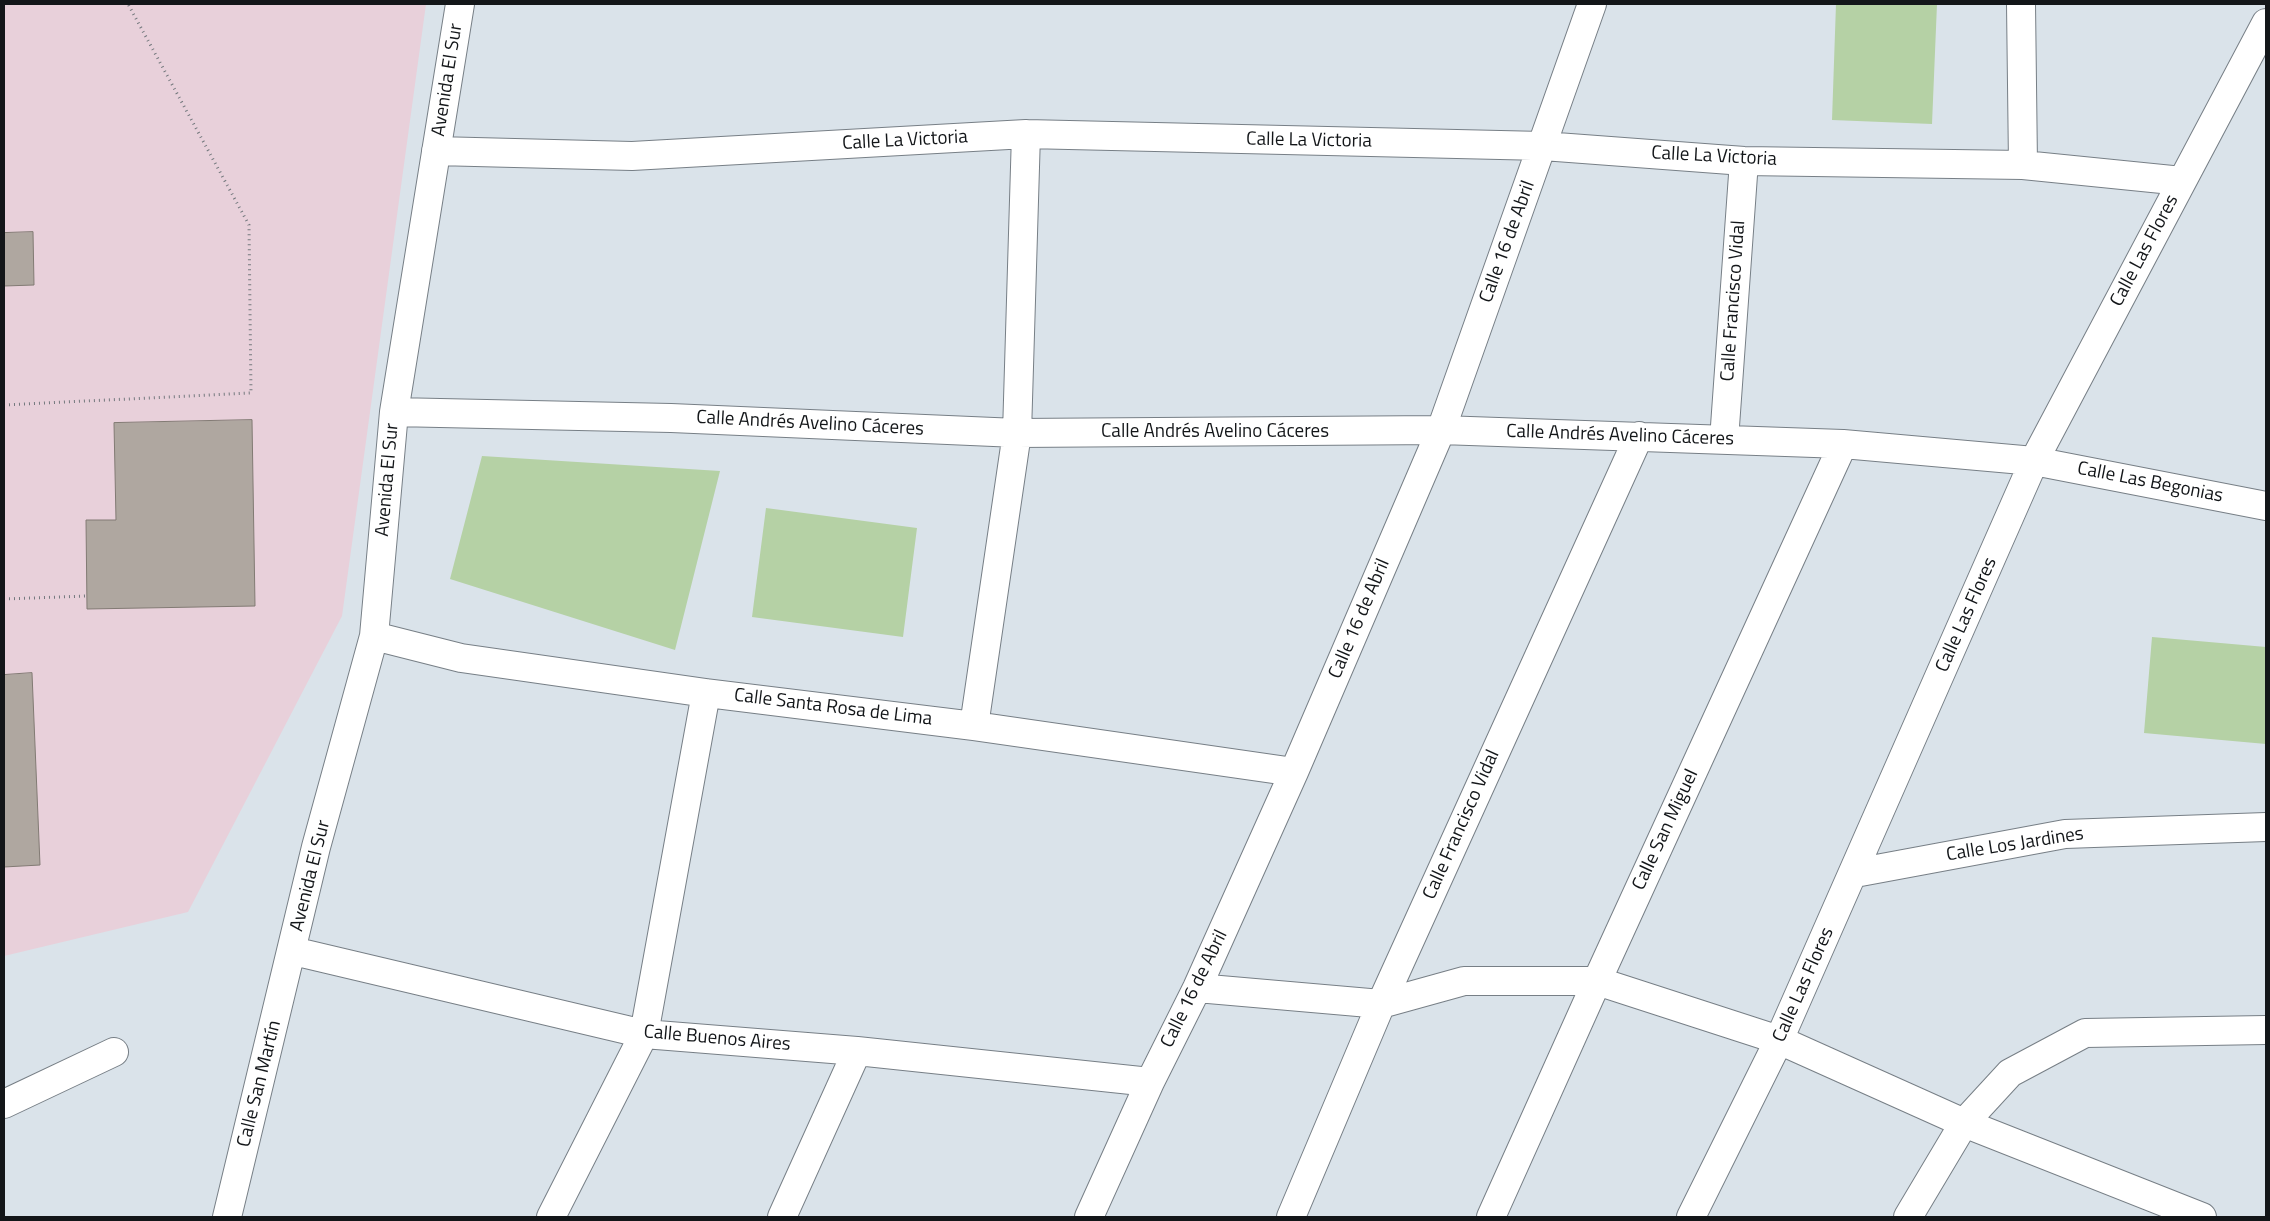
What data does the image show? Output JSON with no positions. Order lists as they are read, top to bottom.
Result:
{
  "streets": {
    "street": [
      "Avenida El Sur",
      "Calle La Victoria",
      "Calle 16 de Abril",
      "Calle Las Flores",
      "Calle Francisco Vidal",
      "Calle Andrés Avelino Cáceres",
      "Calle Las Begonias",
      "Calle Santa Rosa de Lima",
      "Calle San Miguel",
      "Calle Los Jardines",
      "Calle Buenos Aires",
      "Calle San Martín"
    ]
  },
  "crossings": [
    ["Avenida El Sur", "Calle La Victoria"],
    ["Avenida El Sur", "Calle Andrés Avelino Cáceres"],
    ["Avenida El Sur", "Calle Santa Rosa de Lima"],
    ["Avenida El Sur", "Calle Buenos Aires"],
    ["Avenida El Sur", "Calle San Martín"],
    ["Calle La Victoria", "Calle 16 de Abril"],
    ["Calle La Victoria", "Calle Las Flores"],
    ["Calle La Victoria", "Calle Francisco Vidal"],
    ["Calle 16 de Abril", "Calle Andrés Avelino Cáceres"],
    ["Calle 16 de Abril", "Calle Santa Rosa de Lima"],
    ["Calle 16 de Abril", "Calle Buenos Aires"],
    ["Calle Las Flores", "Calle Andrés Avelino Cáceres"],
    ["Calle Las Flores", "Calle Las Begonias"],
    ["Calle Las Flores", "Calle Los Jardines"],
    ["Calle Francisco Vidal", "Calle Andrés Avelino Cáceres"],
    ["Calle Andrés Avelino Cáceres", "Calle Las Begonias"],
    ["Calle Andrés Avelino Cáceres", "Calle San Miguel"],
    ["Calle Buenos Aires", "Calle San Martín"]
  ]
}
